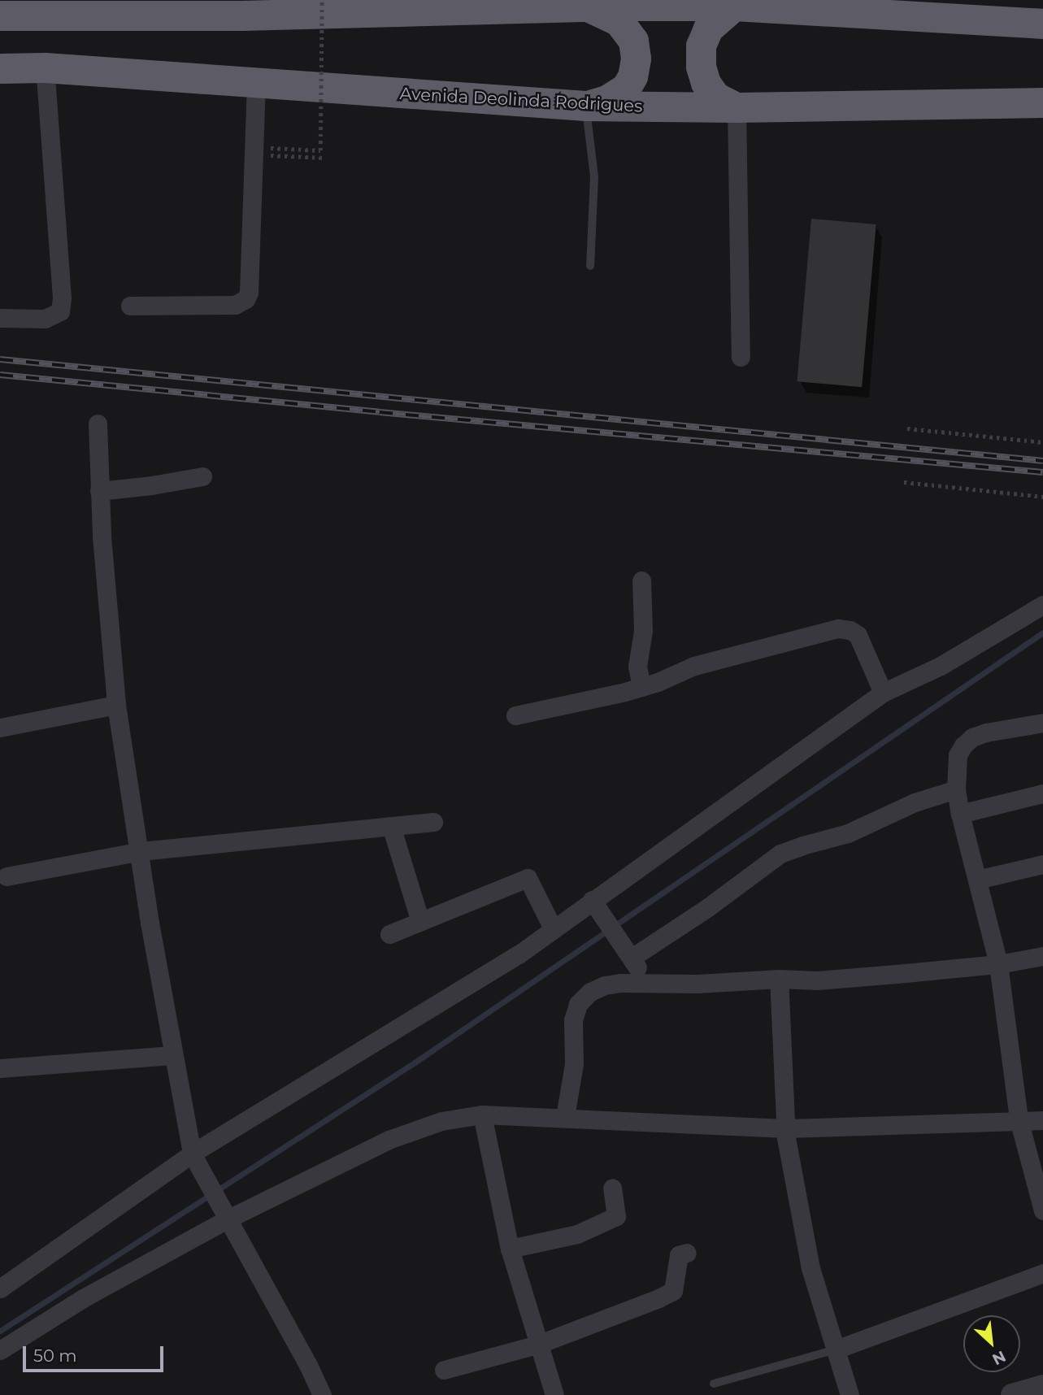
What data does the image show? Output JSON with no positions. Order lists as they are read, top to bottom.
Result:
{
  "streets": {
    "highway": ["Avenida Deolinda Rodrigues"]
  },
  "scale_bar": "50 m",
  "north": "bottom right"
}
